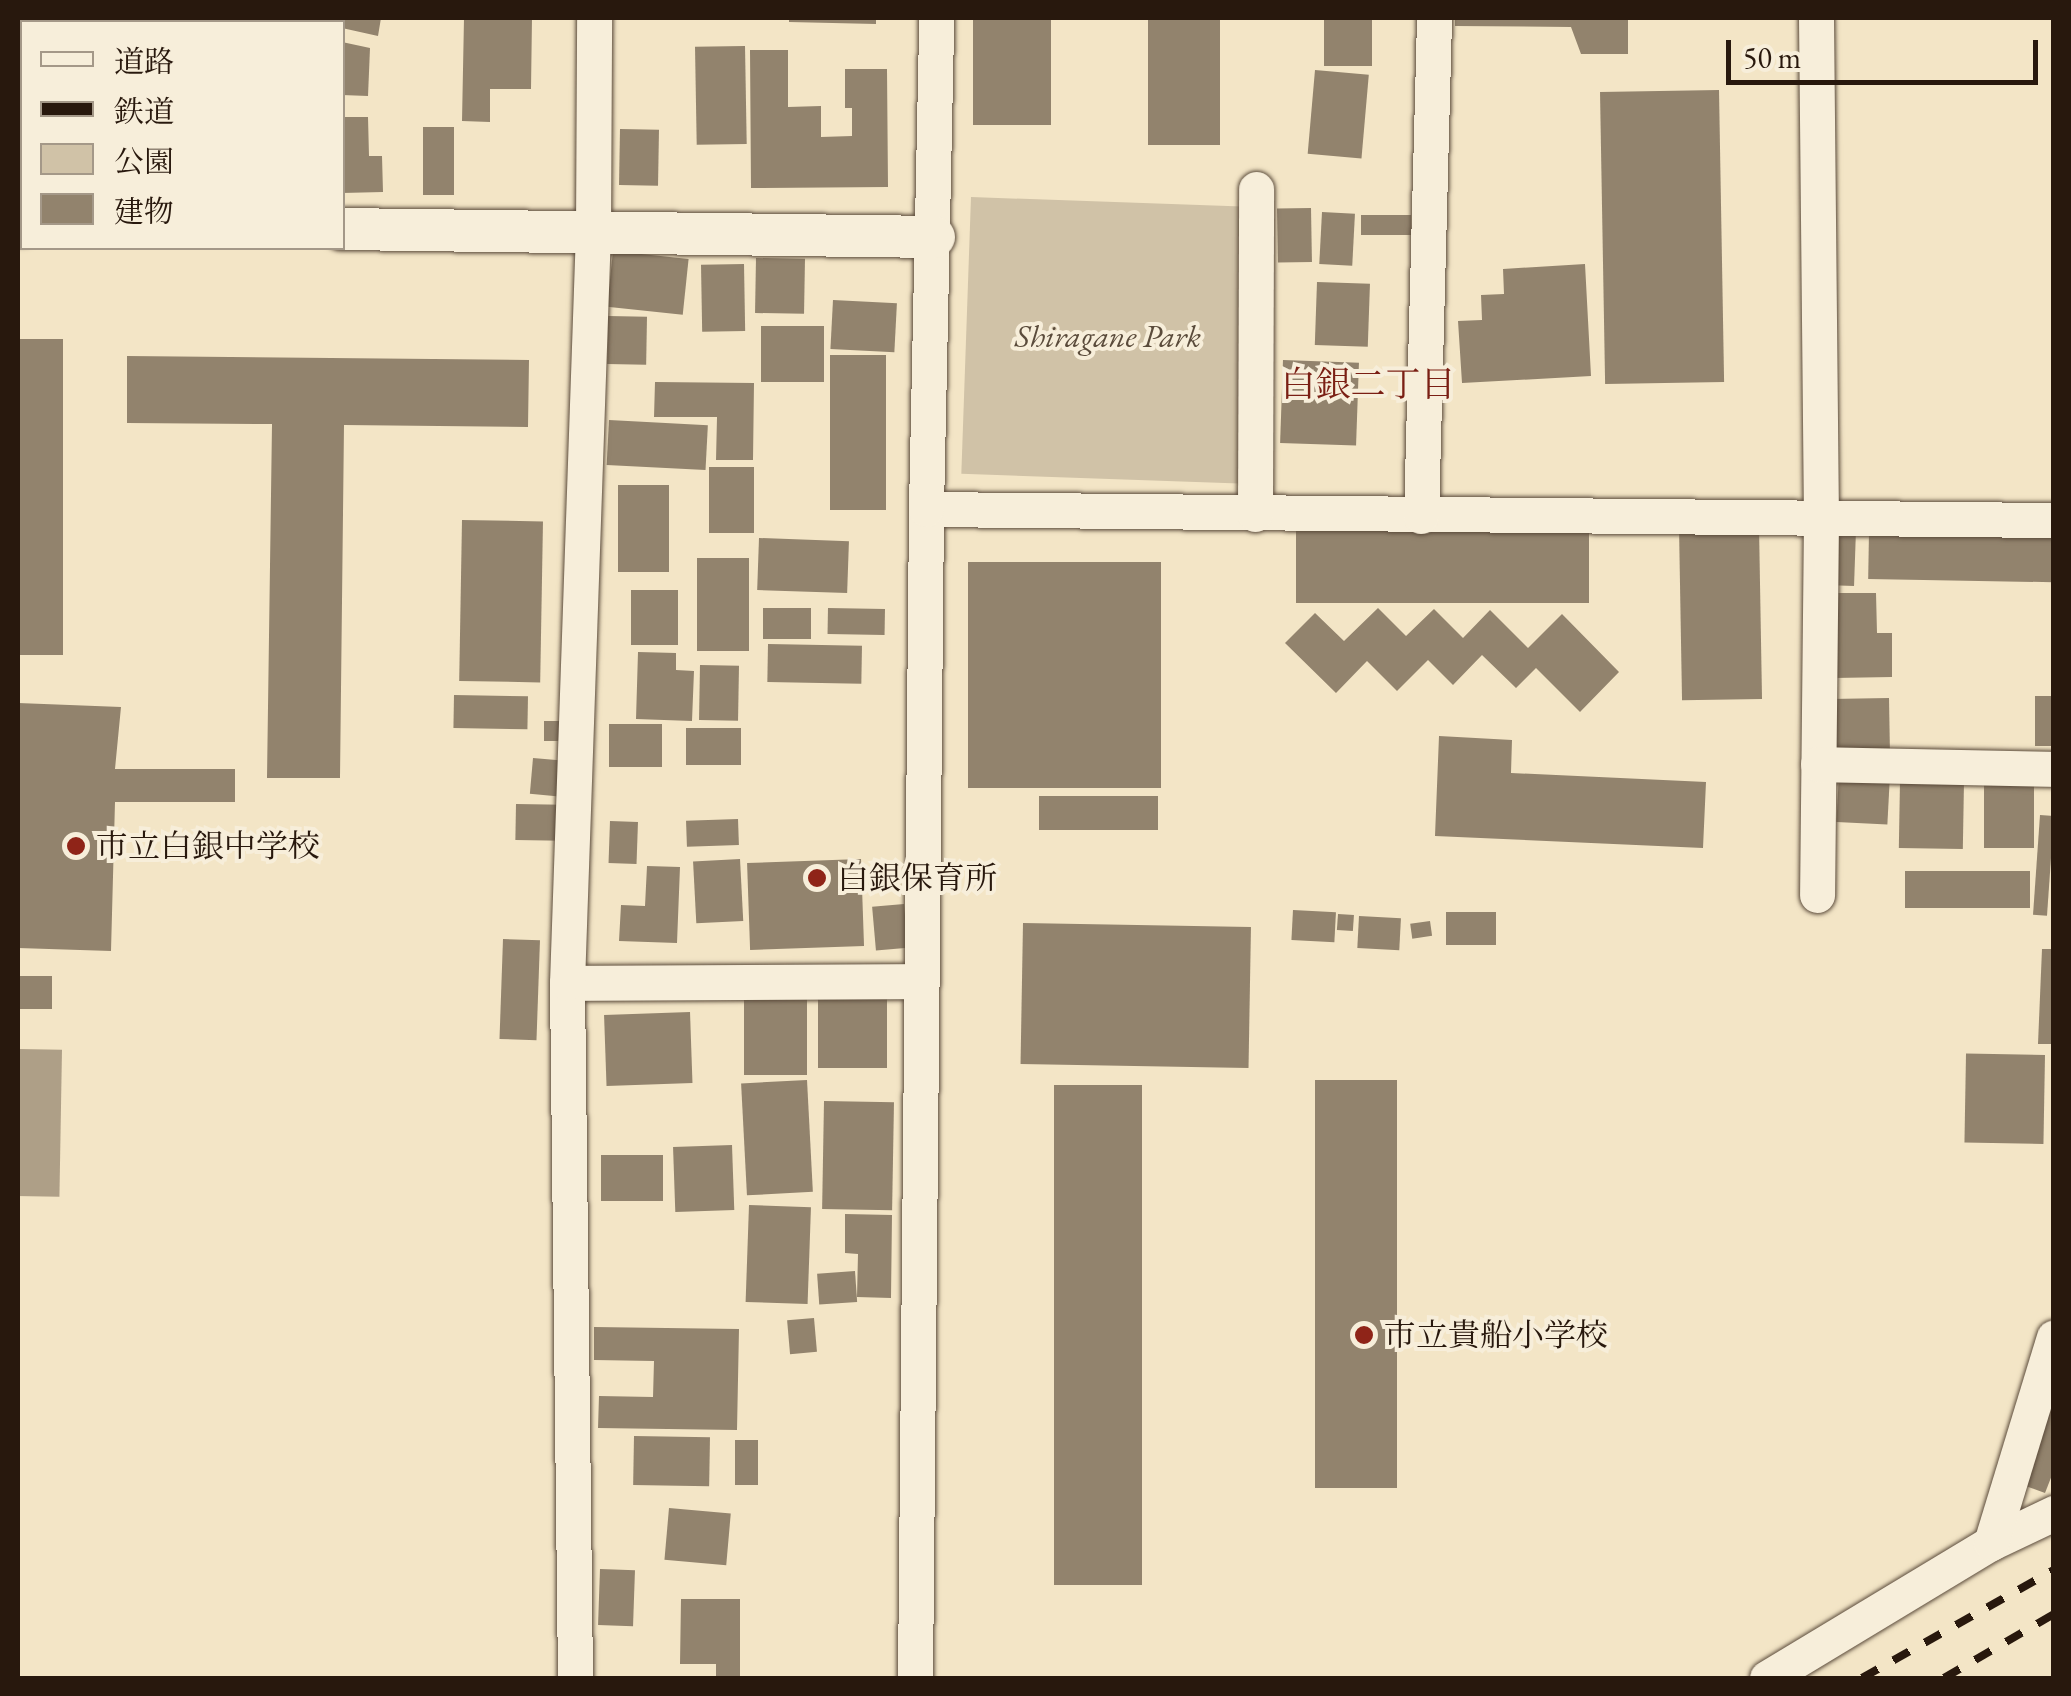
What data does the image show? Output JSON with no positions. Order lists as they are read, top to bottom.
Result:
{
  "districts": ["白銀二丁目"],
  "parks": ["Shiragane Park"],
  "places": ["市立白銀中学校", "白銀保育所", "市立貴船小学校"],
  "legend": [
    "道路",
    "鉄道",
    "公園",
    "建物"
  ],
  "scale_bar": "50 m"
}
